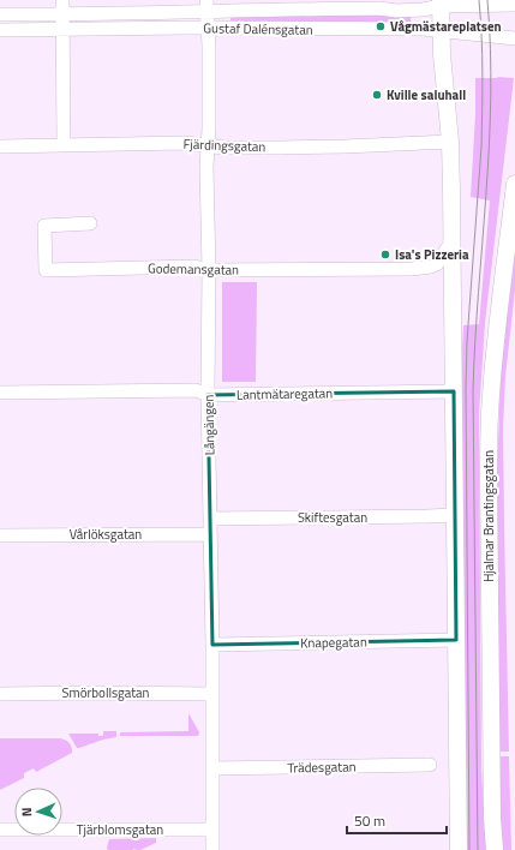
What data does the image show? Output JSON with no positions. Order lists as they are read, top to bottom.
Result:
{
  "streets": {
    "main road": ["Hjalmar Brantingsgatan"],
    "street": [
      "Gustaf Dalénsgatan",
      "Fjärdingsgatan",
      "Godemansgatan",
      "Lantmätaregatan",
      "Långängen",
      "Skiftesgatan",
      "Vårlöksgatan",
      "Knapegatan",
      "Smörbollsgatan",
      "Trädesgatan",
      "Tjärblomsgatan"
    ]
  },
  "crossings": [
    ["Gustaf Dalénsgatan", "Långängen"],
    ["Fjärdingsgatan", "Långängen"],
    ["Godemansgatan", "Långängen"],
    ["Lantmätaregatan", "Långängen"],
    ["Långängen", "Skiftesgatan"],
    ["Långängen", "Vårlöksgatan"],
    ["Långängen", "Knapegatan"],
    ["Långängen", "Smörbollsgatan"],
    ["Långängen", "Trädesgatan"],
    ["Långängen", "Tjärblomsgatan"]
  ],
  "places": ["Vågmästareplatsen", "Kville saluhall", "Isa's Pizzeria"],
  "scale_bar": "50 m",
  "north": "left"
}
